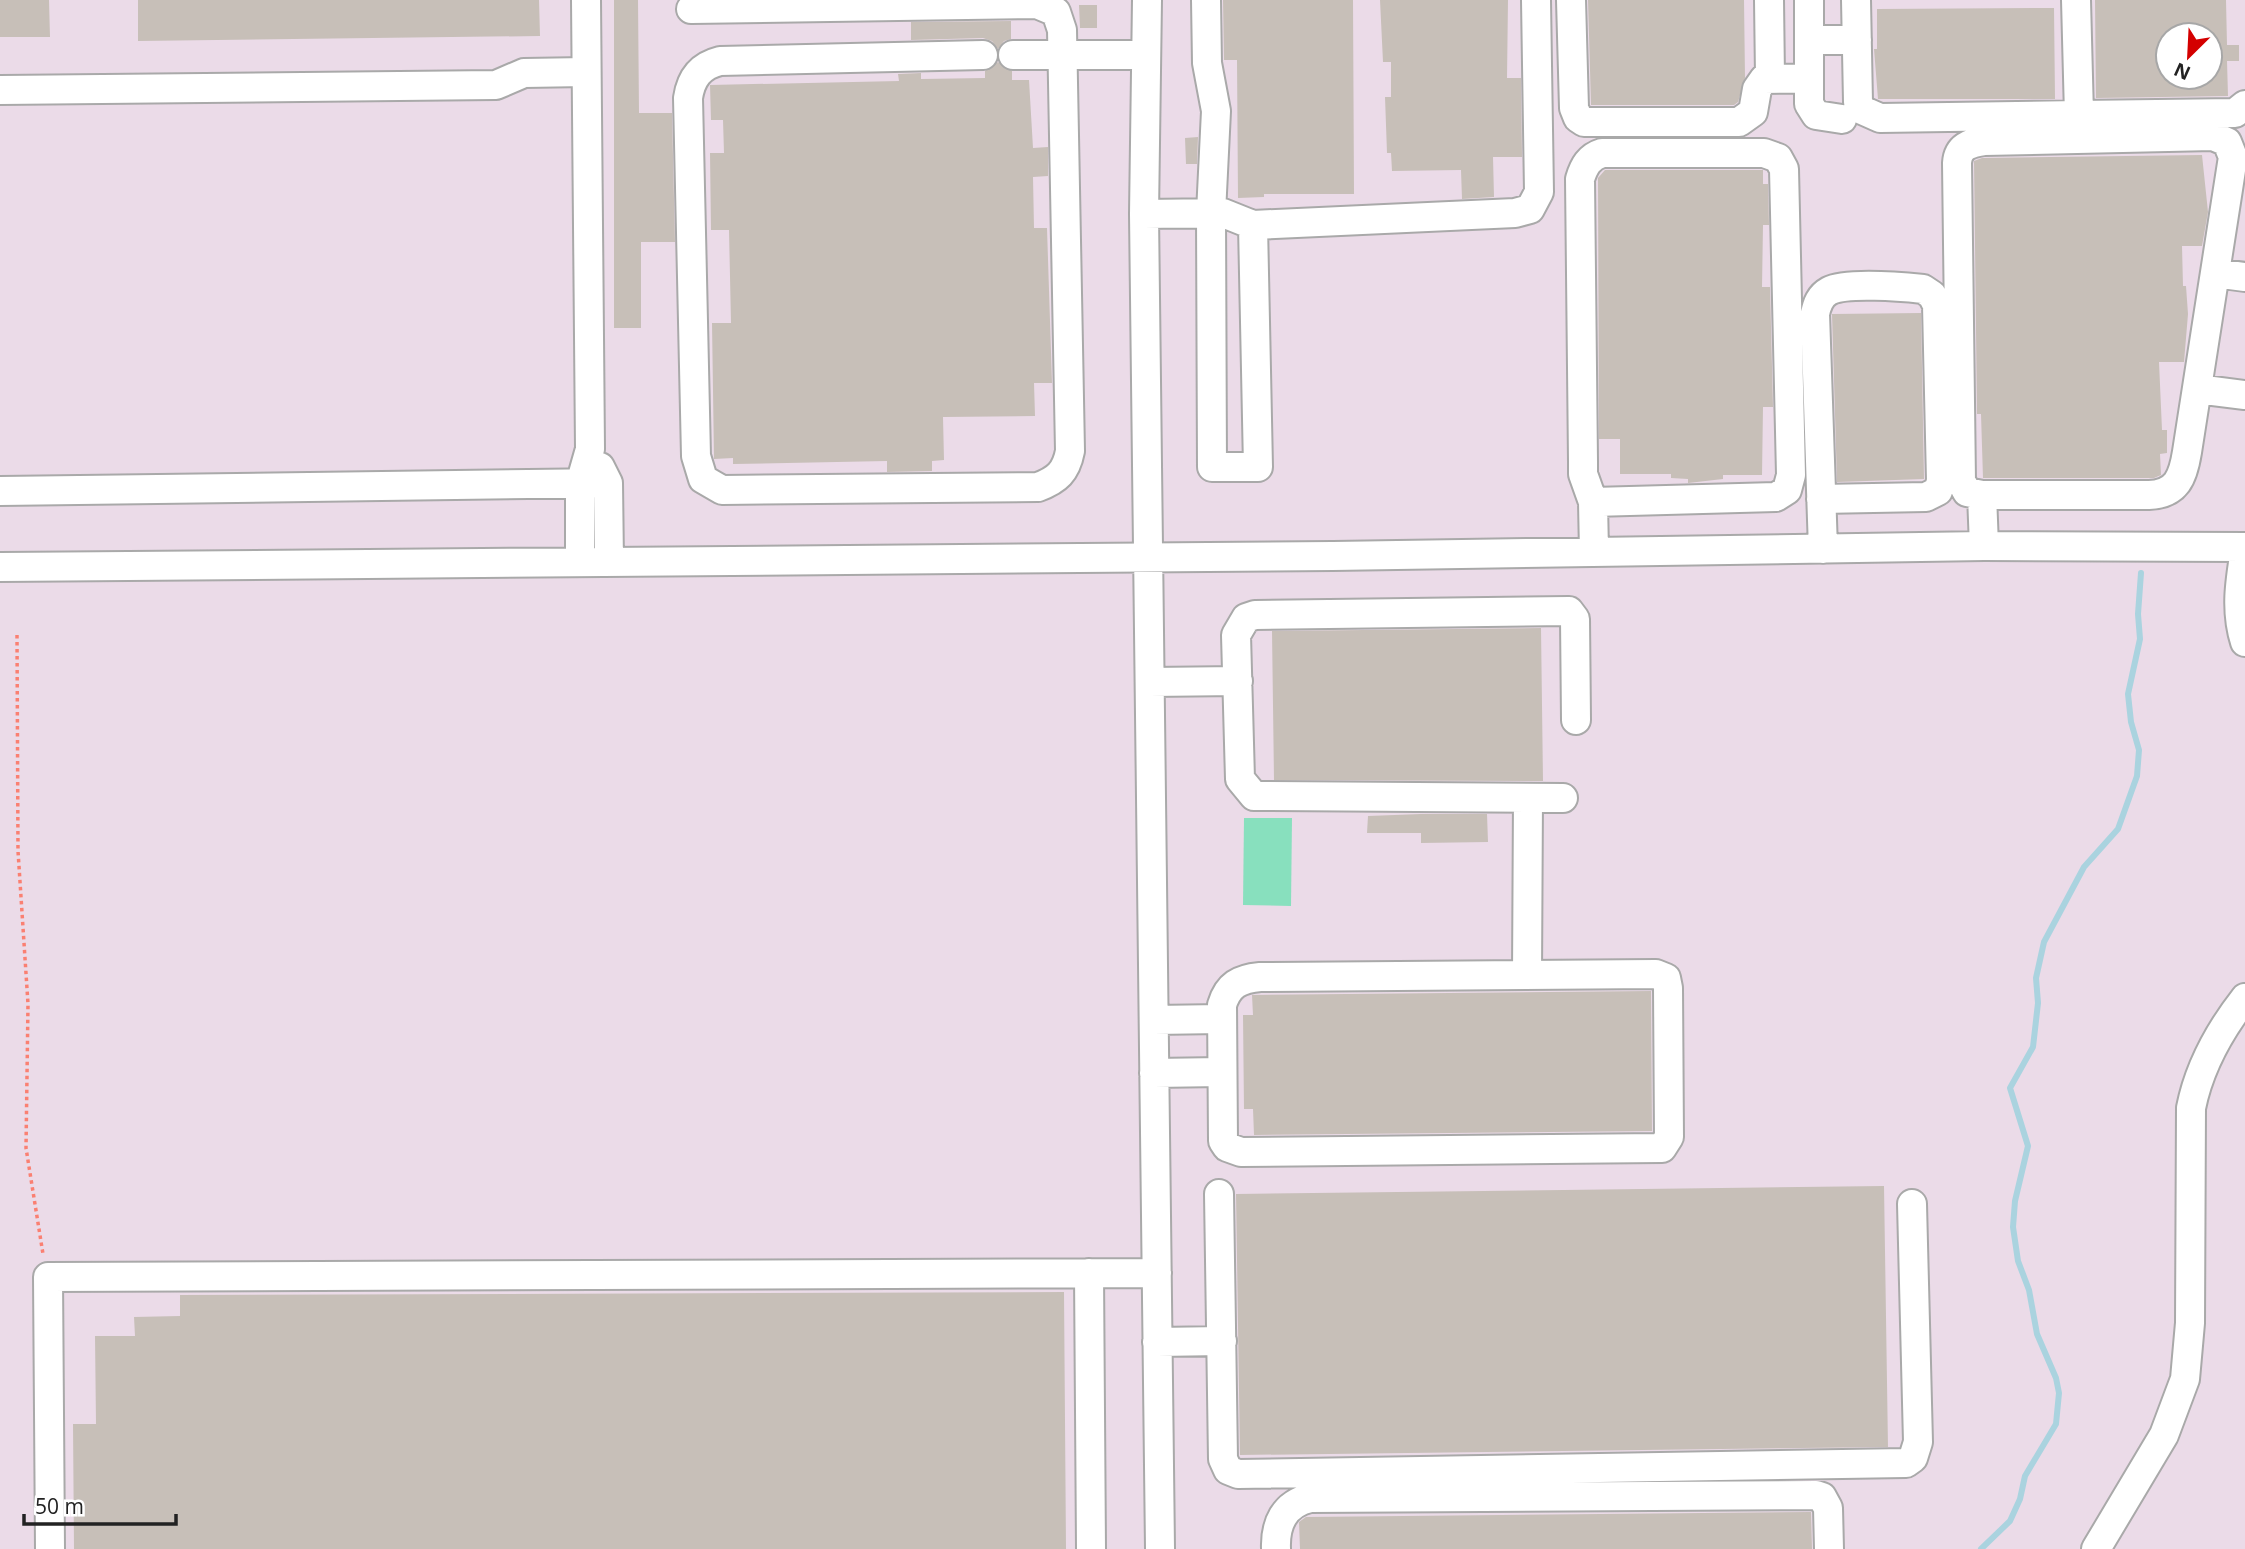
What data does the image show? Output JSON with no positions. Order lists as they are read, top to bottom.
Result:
{
  "scale_bar": "50 m",
  "north": "bottom left"
}
